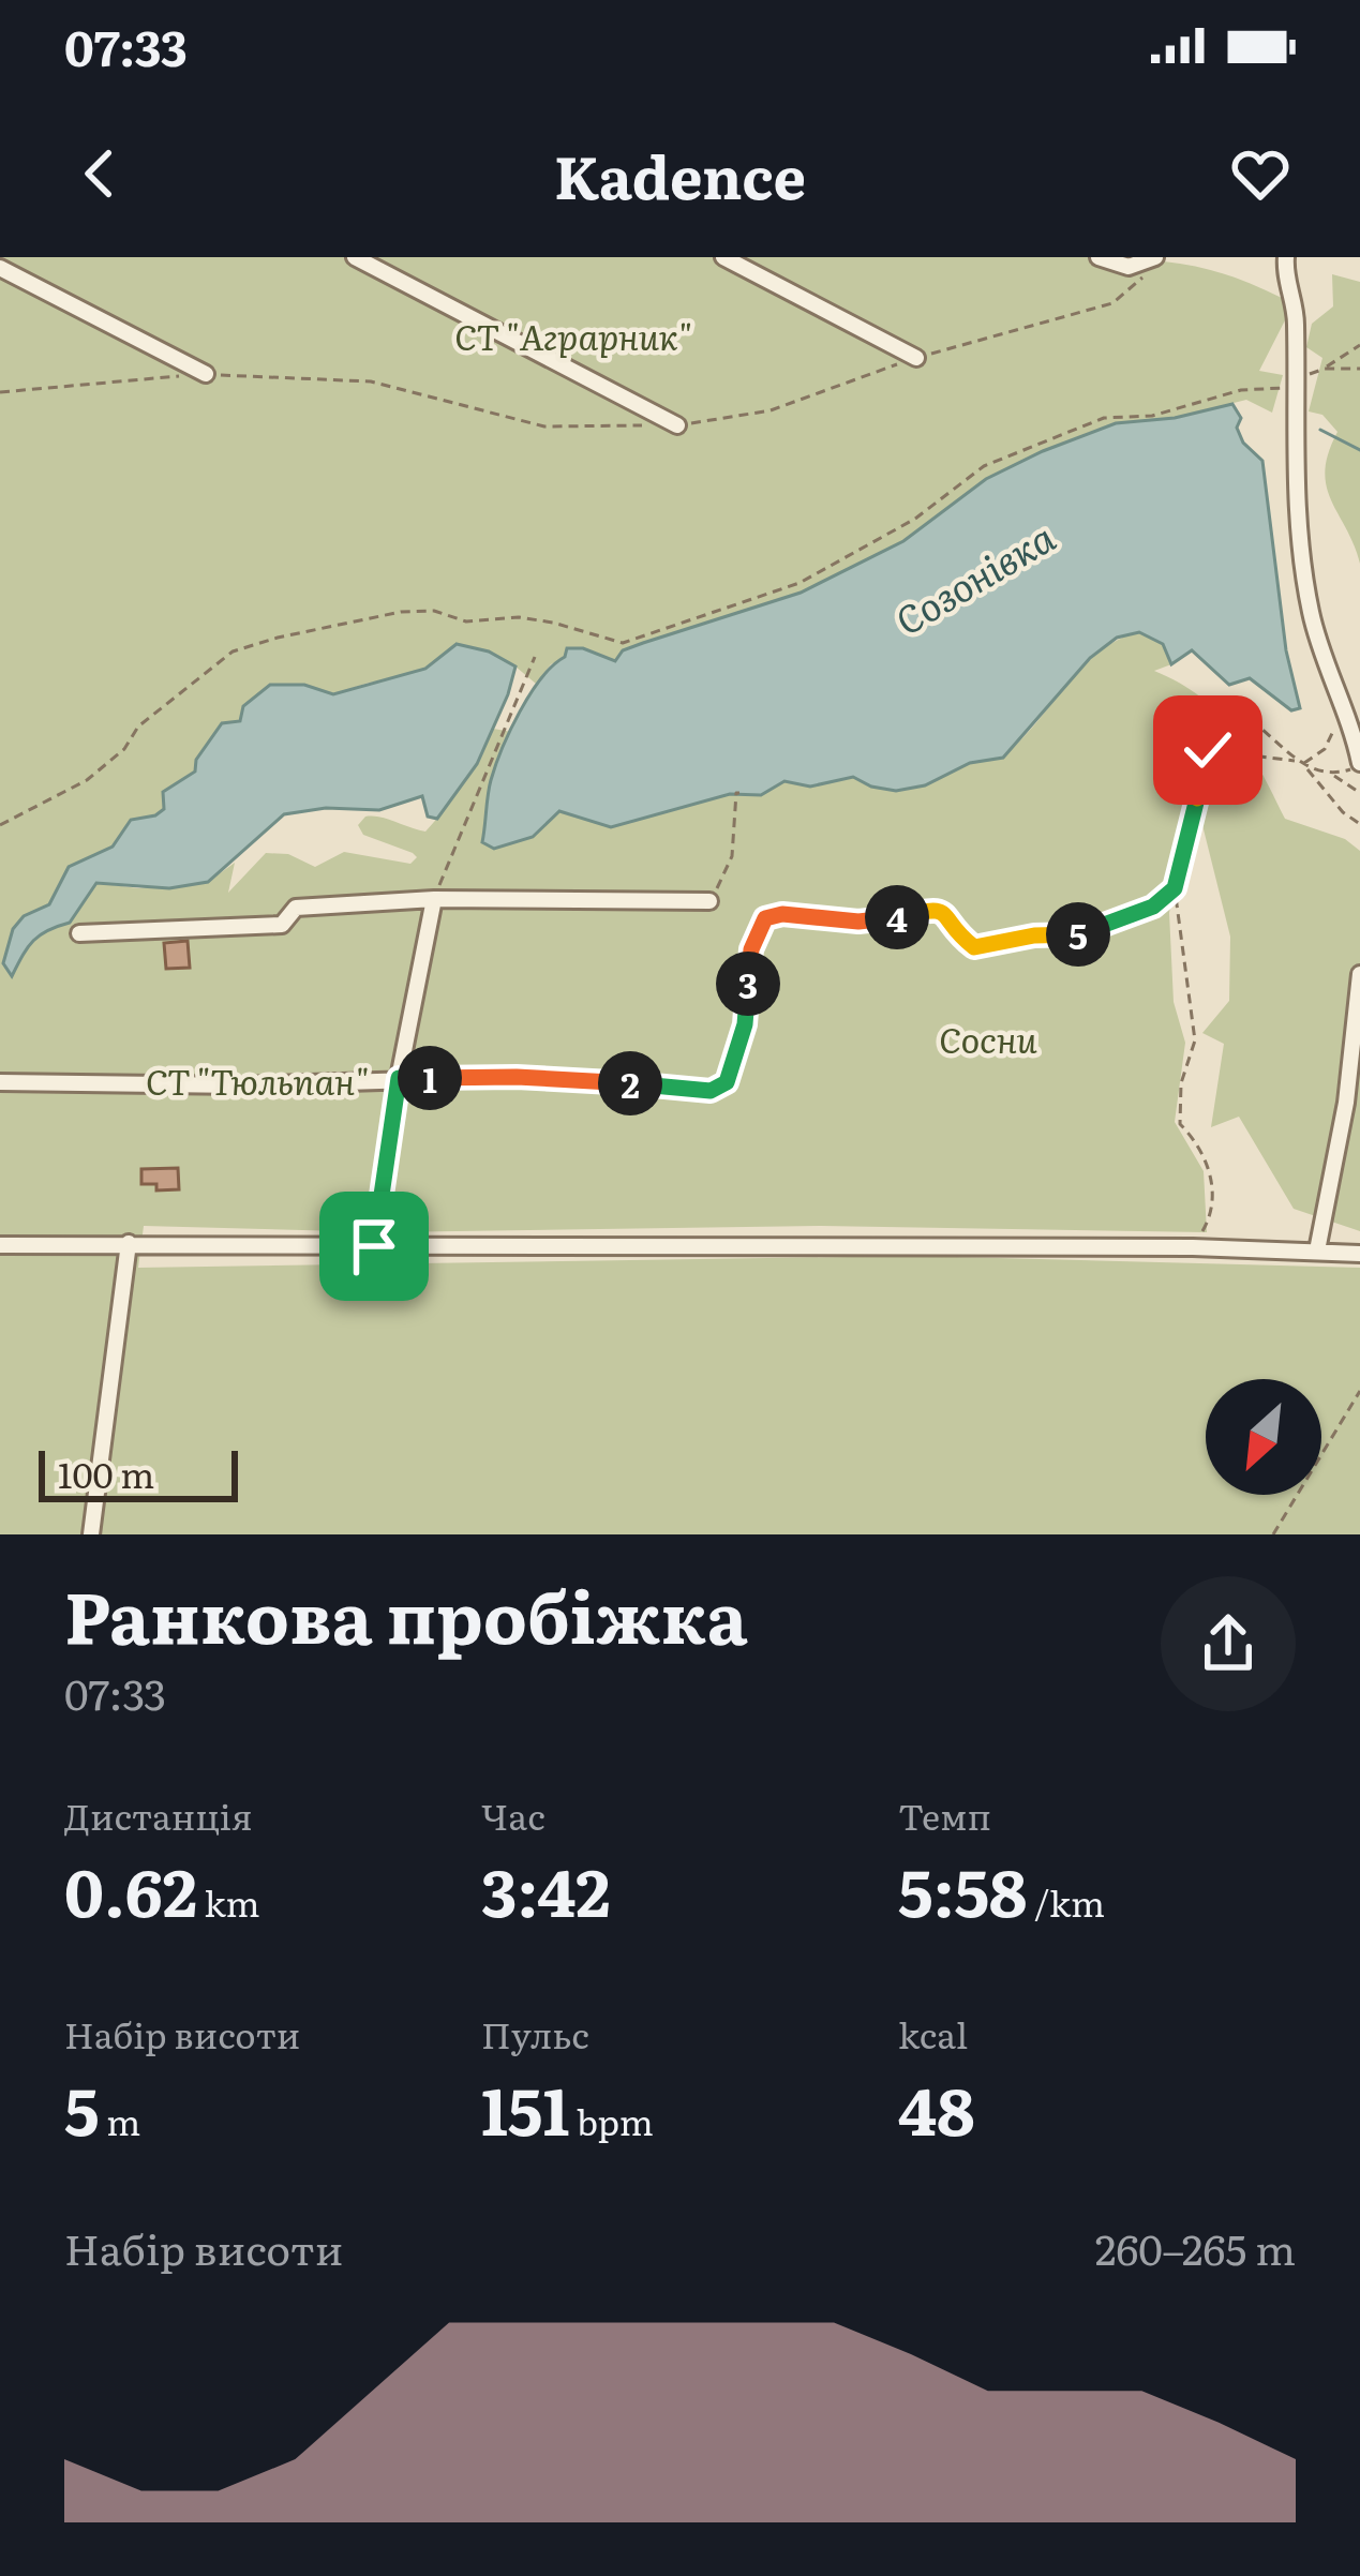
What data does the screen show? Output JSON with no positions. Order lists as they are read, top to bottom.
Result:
{
  "water": ["Созонівка"],
  "parks": ["СТ \"Аграрник\"", "Сосни", "СТ \"Тюльпан\""],
  "scale_bar": "100 m",
  "north": "bottom left",
  "page": {
    "status": "07:33",
    "header": "Kadence",
    "pins": [
      "4",
      "5",
      "3",
      "1",
      "2"
    ],
    "scale": "100 m",
    "heading": ["Ранкова пробіжка", "07:33"],
    "stats": [
      ["Дистанція", "0.62 km"],
      ["Час", "3:42"],
      ["Темп", "5:58 /km"],
      ["Набір висоти", "5 m"],
      ["Пульс", "151 bpm"],
      ["kcal", "48"]
    ],
    "chart": ["Набір висоти", "260–265 m"]
  }
}
